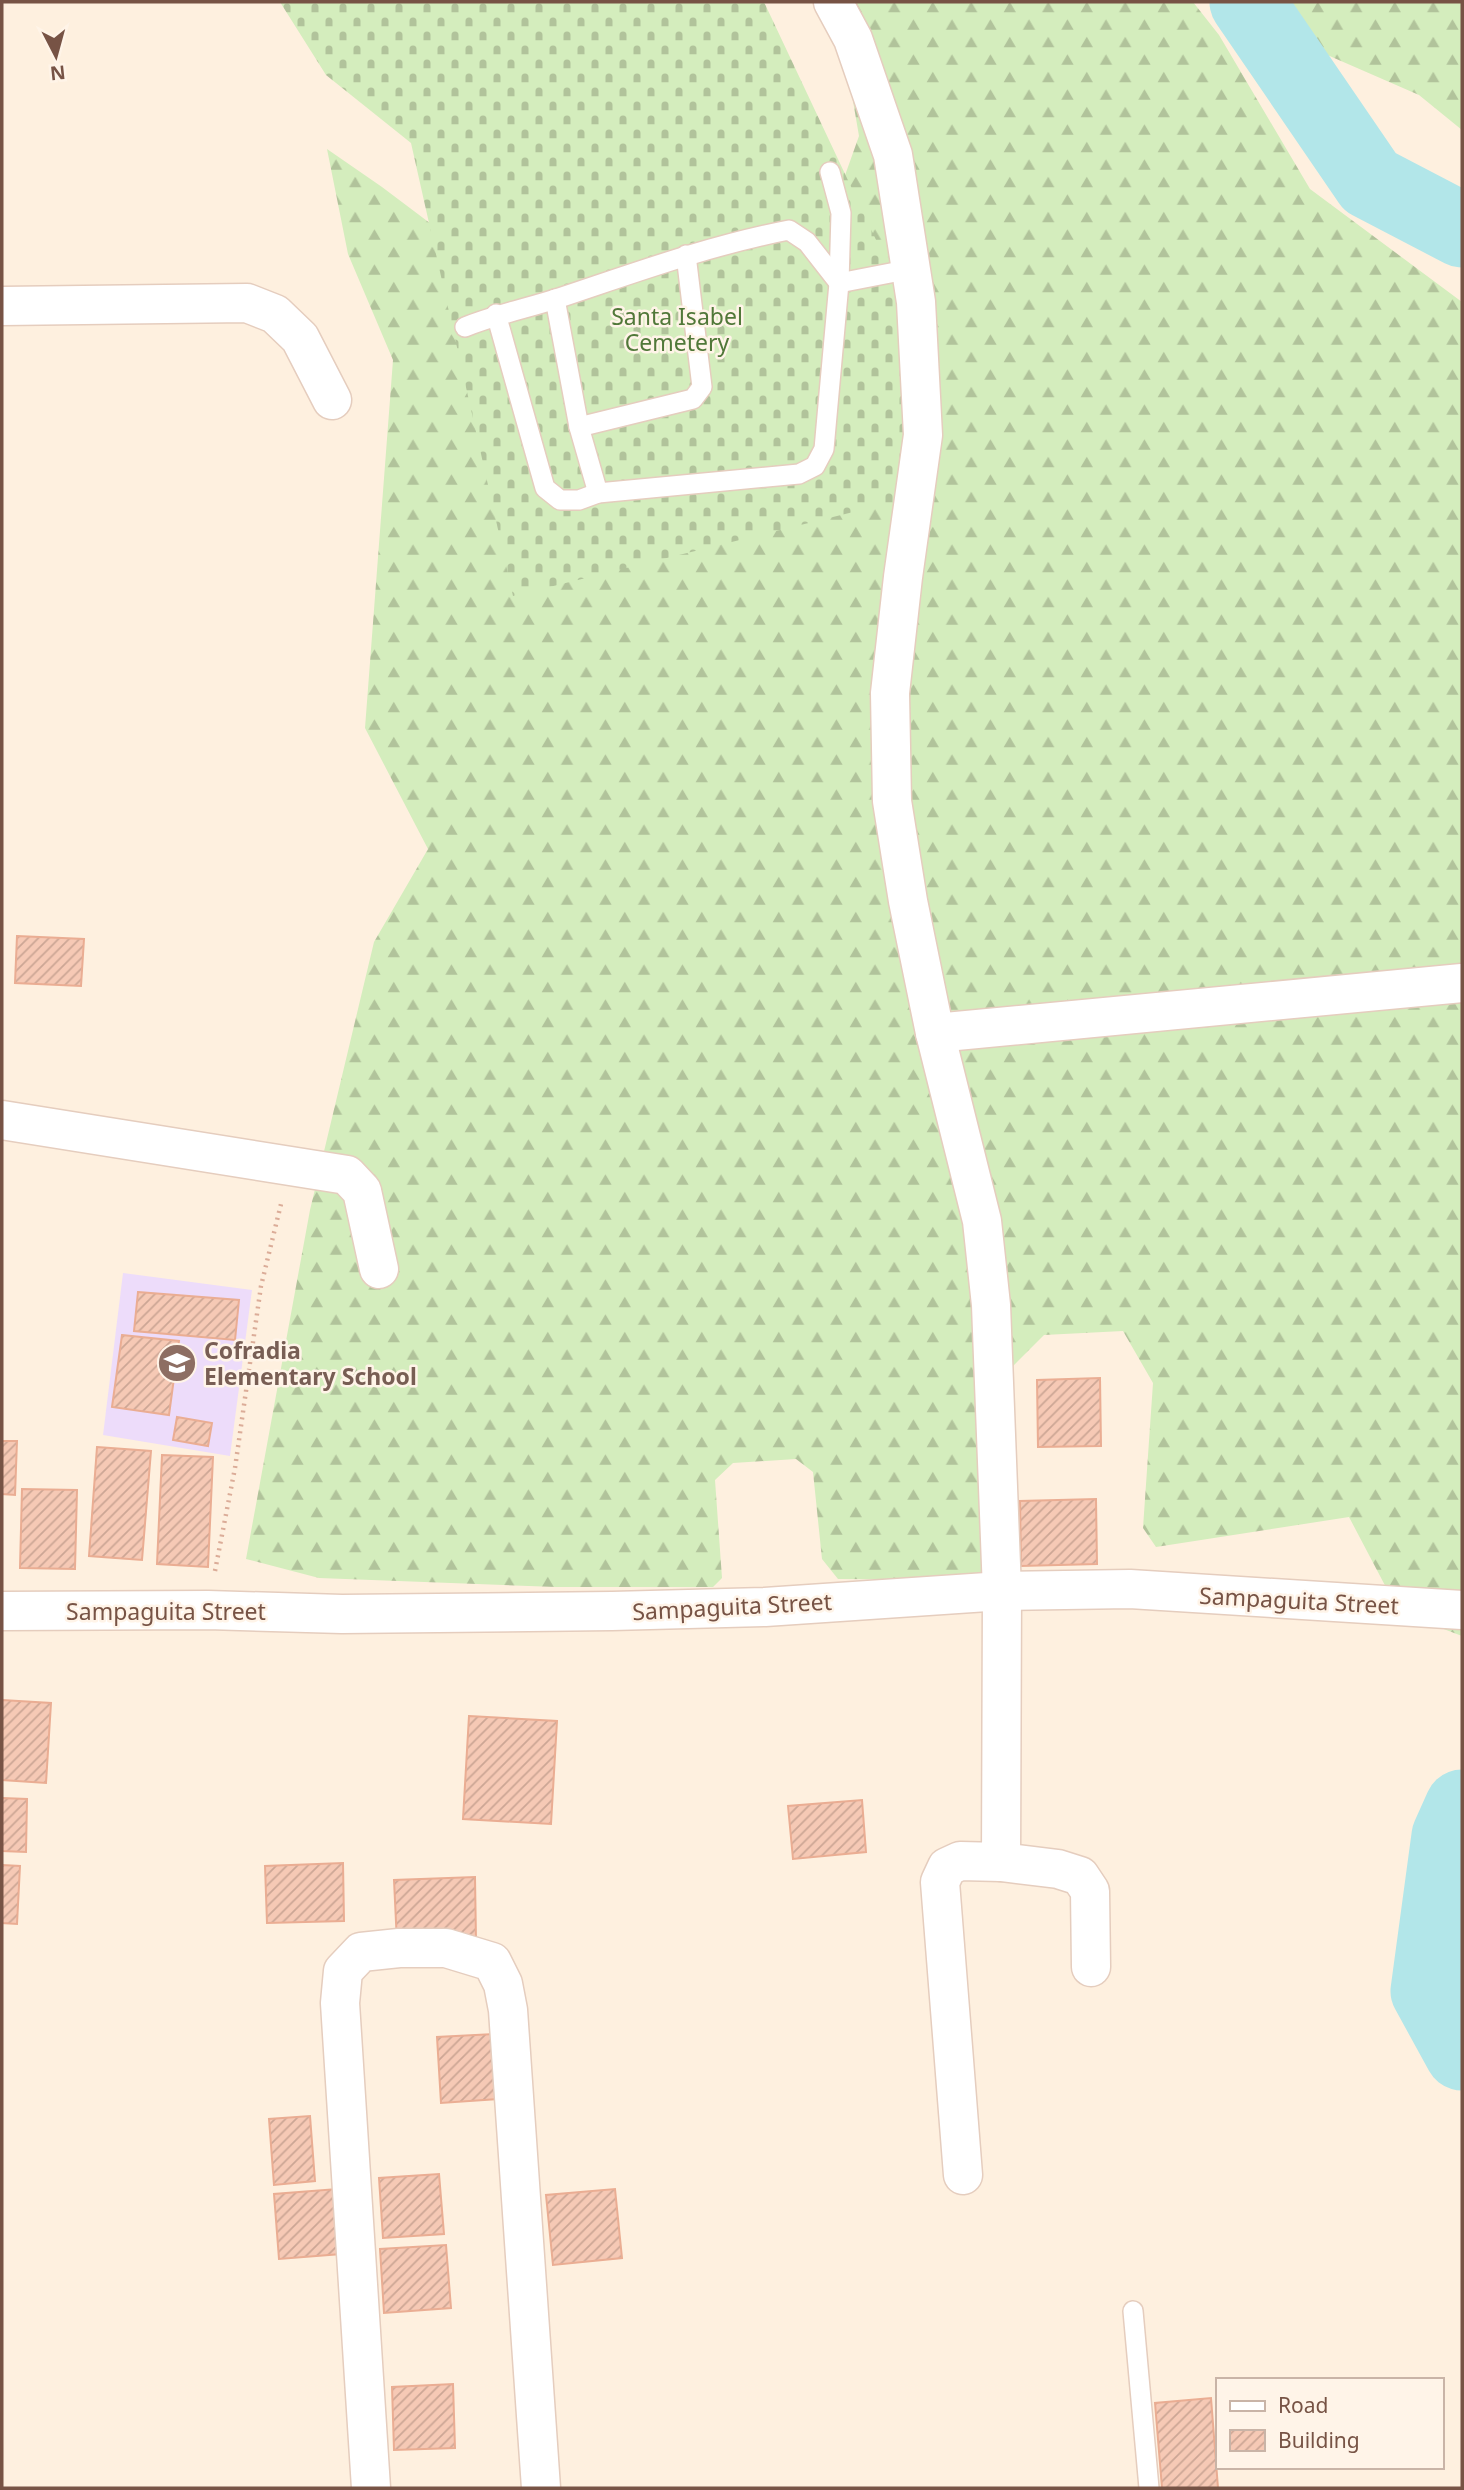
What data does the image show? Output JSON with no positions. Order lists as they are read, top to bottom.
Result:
{
  "streets": {
    "street": ["Sampaguita Street"]
  },
  "parks": ["Santa Isabel Cemetery"],
  "places": {
    "school or university": ["Cofradia Elementary School"]
  },
  "legend": ["Road", "Building"],
  "north": "bottom"
}
